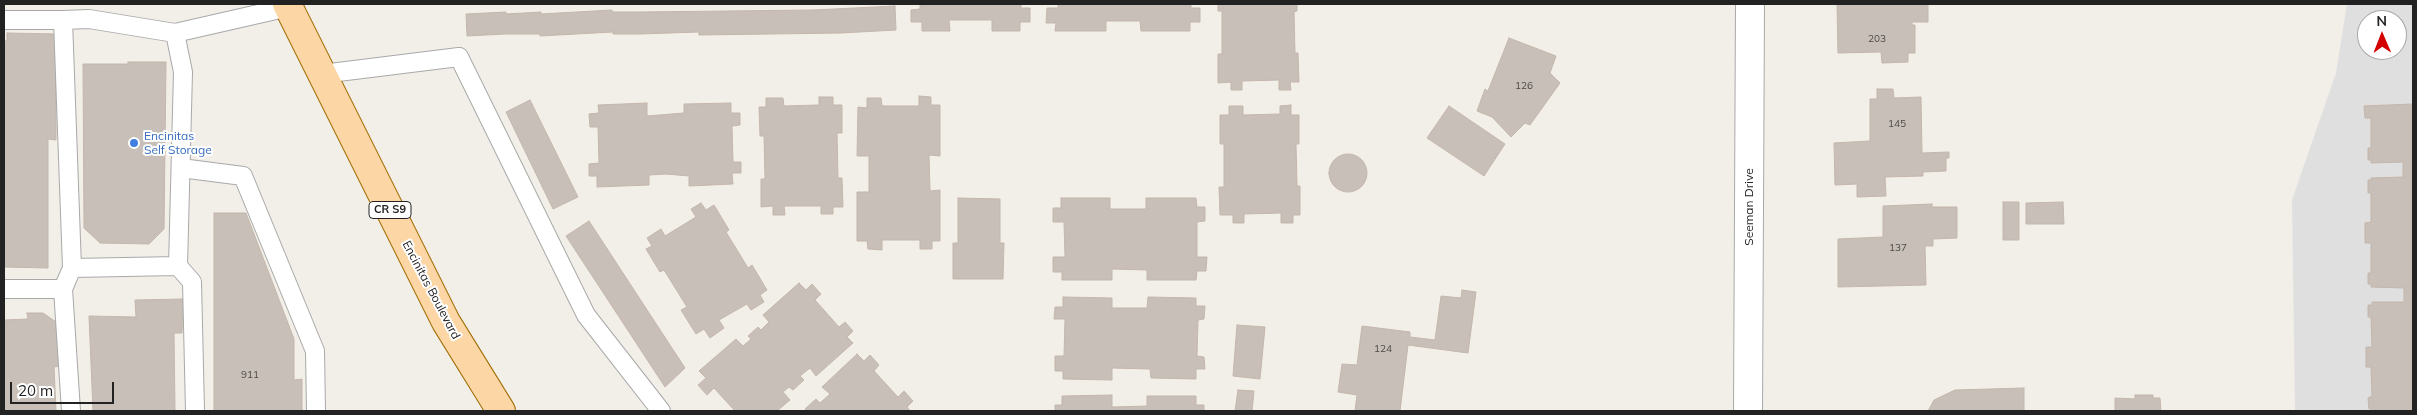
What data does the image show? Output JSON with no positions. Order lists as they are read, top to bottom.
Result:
{
  "streets": {
    "main road": ["CR S9", "Encinitas Boulevard"],
    "street": ["Seeman Drive"]
  },
  "places": ["Encinitas Self Storage"],
  "house_numbers": [
    "203",
    "126",
    "145",
    "137",
    "124",
    "911"
  ],
  "scale_bar": "20 m",
  "north": "top"
}
